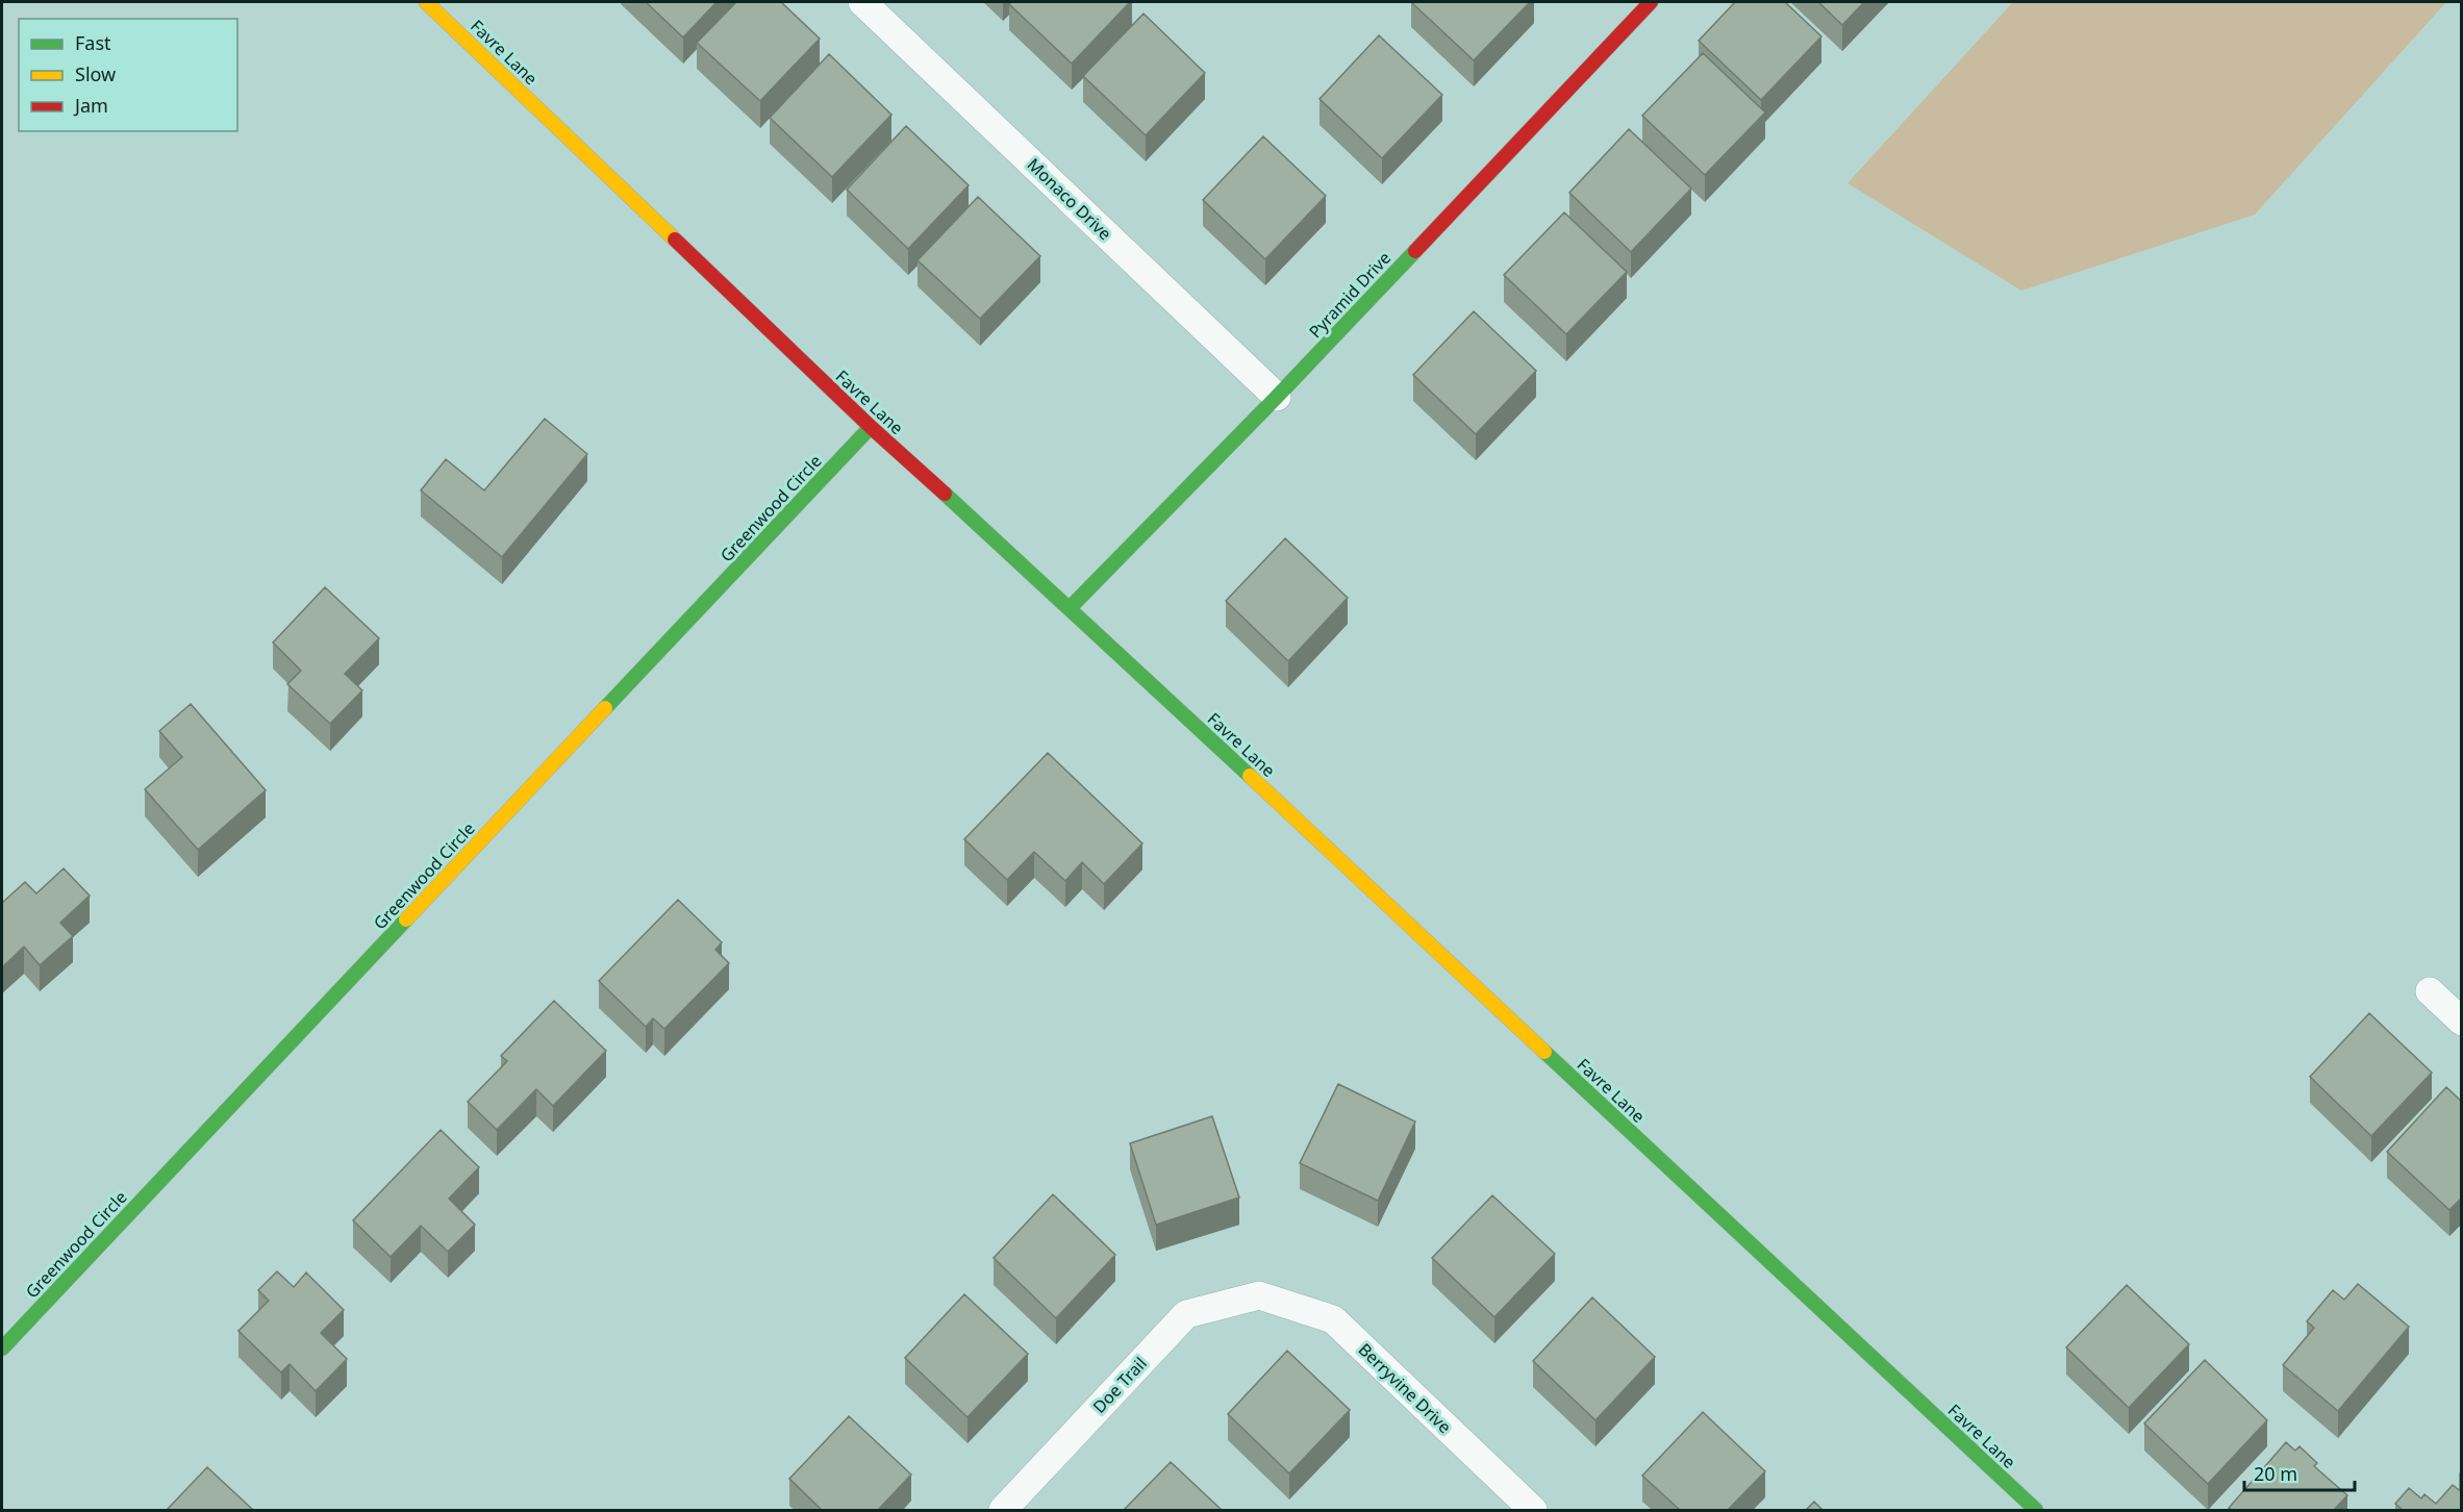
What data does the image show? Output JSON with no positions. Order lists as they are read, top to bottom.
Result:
{
  "streets": {
    "street": [
      "Favre Lane",
      "Monaco Drive",
      "Pyramid Drive",
      "Greenwood Circle",
      "Doe Trail",
      "Berryvine Drive"
    ]
  },
  "crossings": [
    ["Favre Lane", "Pyramid Drive"],
    ["Favre Lane", "Greenwood Circle"],
    ["Monaco Drive", "Pyramid Drive"],
    ["Doe Trail", "Berryvine Drive"]
  ],
  "legend": ["Fast", "Slow", "Jam"],
  "scale_bar": "20 m"
}
